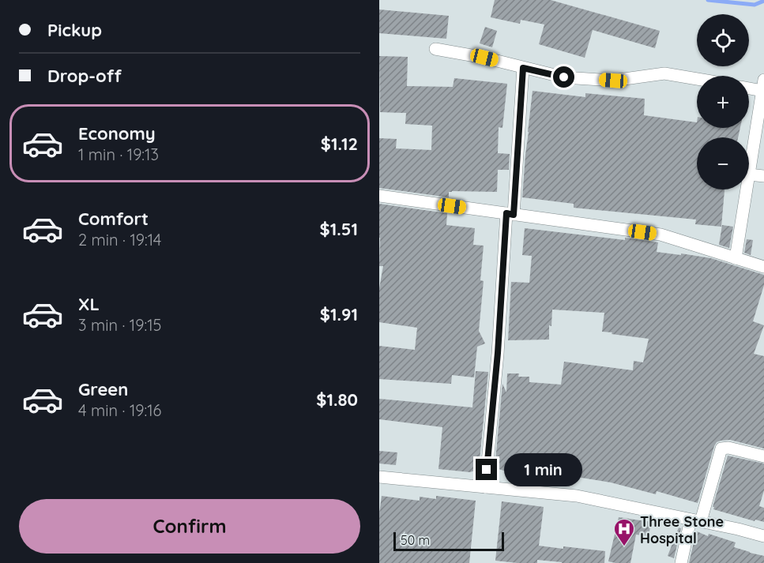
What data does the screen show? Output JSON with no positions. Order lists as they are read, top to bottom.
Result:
{
  "places": {
    "hospital": ["Three Stone Hospital"]
  },
  "scale_bar": "50 m",
  "page": {
    "banner": ["Pickup", "Drop-off"],
    "map_buttons": ["+", "−"],
    "list": [
      {
        "name": "Economy",
        "note": "1 min · 19:13",
        "value": "$1.12"
      },
      {
        "name": "Comfort",
        "note": "2 min · 19:14",
        "value": "$1.51"
      },
      {
        "name": "XL",
        "note": "3 min · 19:15",
        "value": "$1.91"
      },
      {
        "name": "Green",
        "note": "4 min · 19:16",
        "value": "$1.80"
      }
    ],
    "bubble": "1 min",
    "buttons": "Confirm",
    "scale": "50 m"
  }
}
